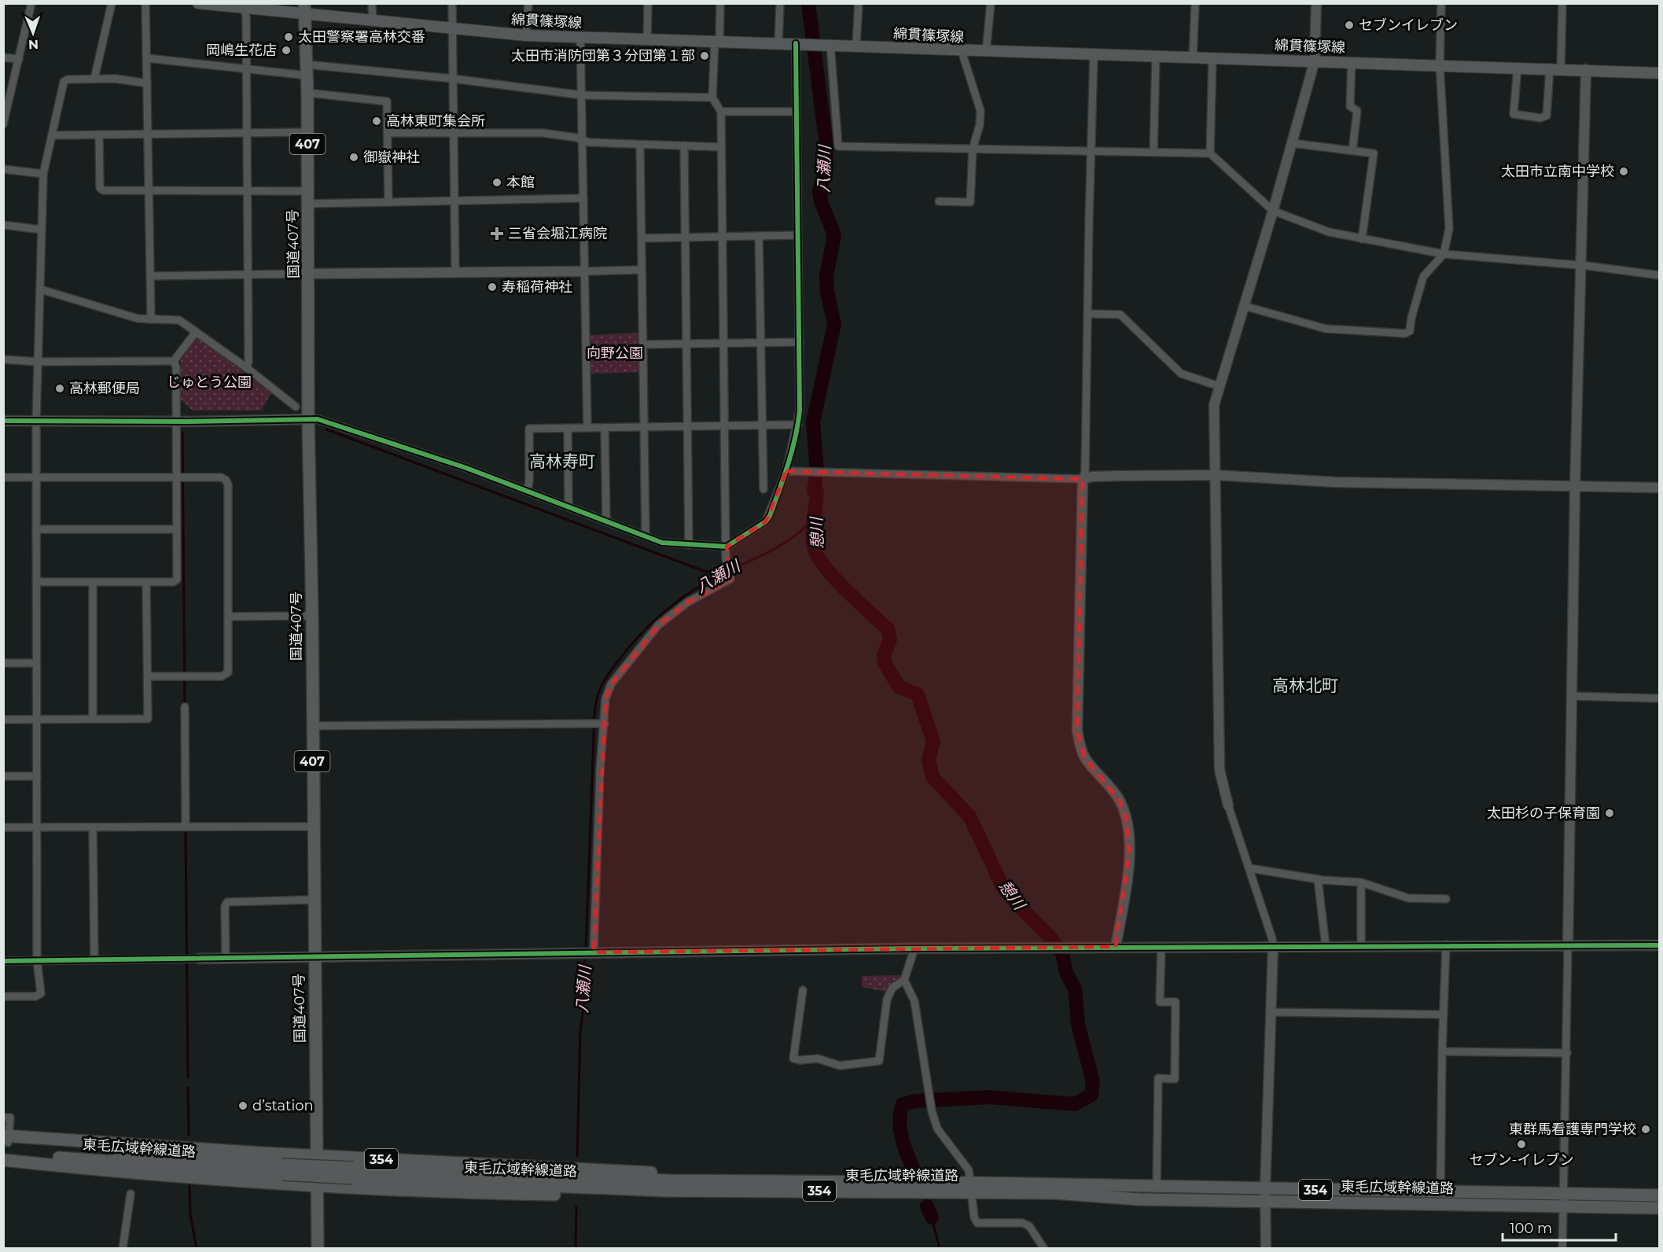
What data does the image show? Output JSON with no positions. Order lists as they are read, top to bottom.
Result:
{
  "streets": {
    "highway": [
      "407",
      "国道407号",
      "東毛広域幹線道路",
      "354"
    ],
    "main road": ["綿貫篠塚線"]
  },
  "crossings": [
    ["綿貫篠塚線", "国道407号"],
    ["国道407号", "354"],
    ["東毛広域幹線道路", "354"]
  ],
  "districts": ["高林寿町", "高林北町"],
  "water": ["八瀬川", "憩川"],
  "parks": ["向野公園", "じゅとう公園"],
  "places": {
    "other": [
      "セブンイレブン",
      "太田警察署高林交番",
      "岡嶋生花店",
      "太田市消防団第３分団第１部",
      "高林東町集会所",
      "御嶽神社",
      "太田市立南中学校",
      "本館",
      "寿稲荷神社",
      "高林郵便局",
      "太田杉の子保育園",
      "d’station",
      "東群馬看護専門学校",
      "セブン-イレブン"
    ],
    "health": ["三省会堀江病院"]
  },
  "scale_bar": "100 m",
  "north": "bottom"
}
